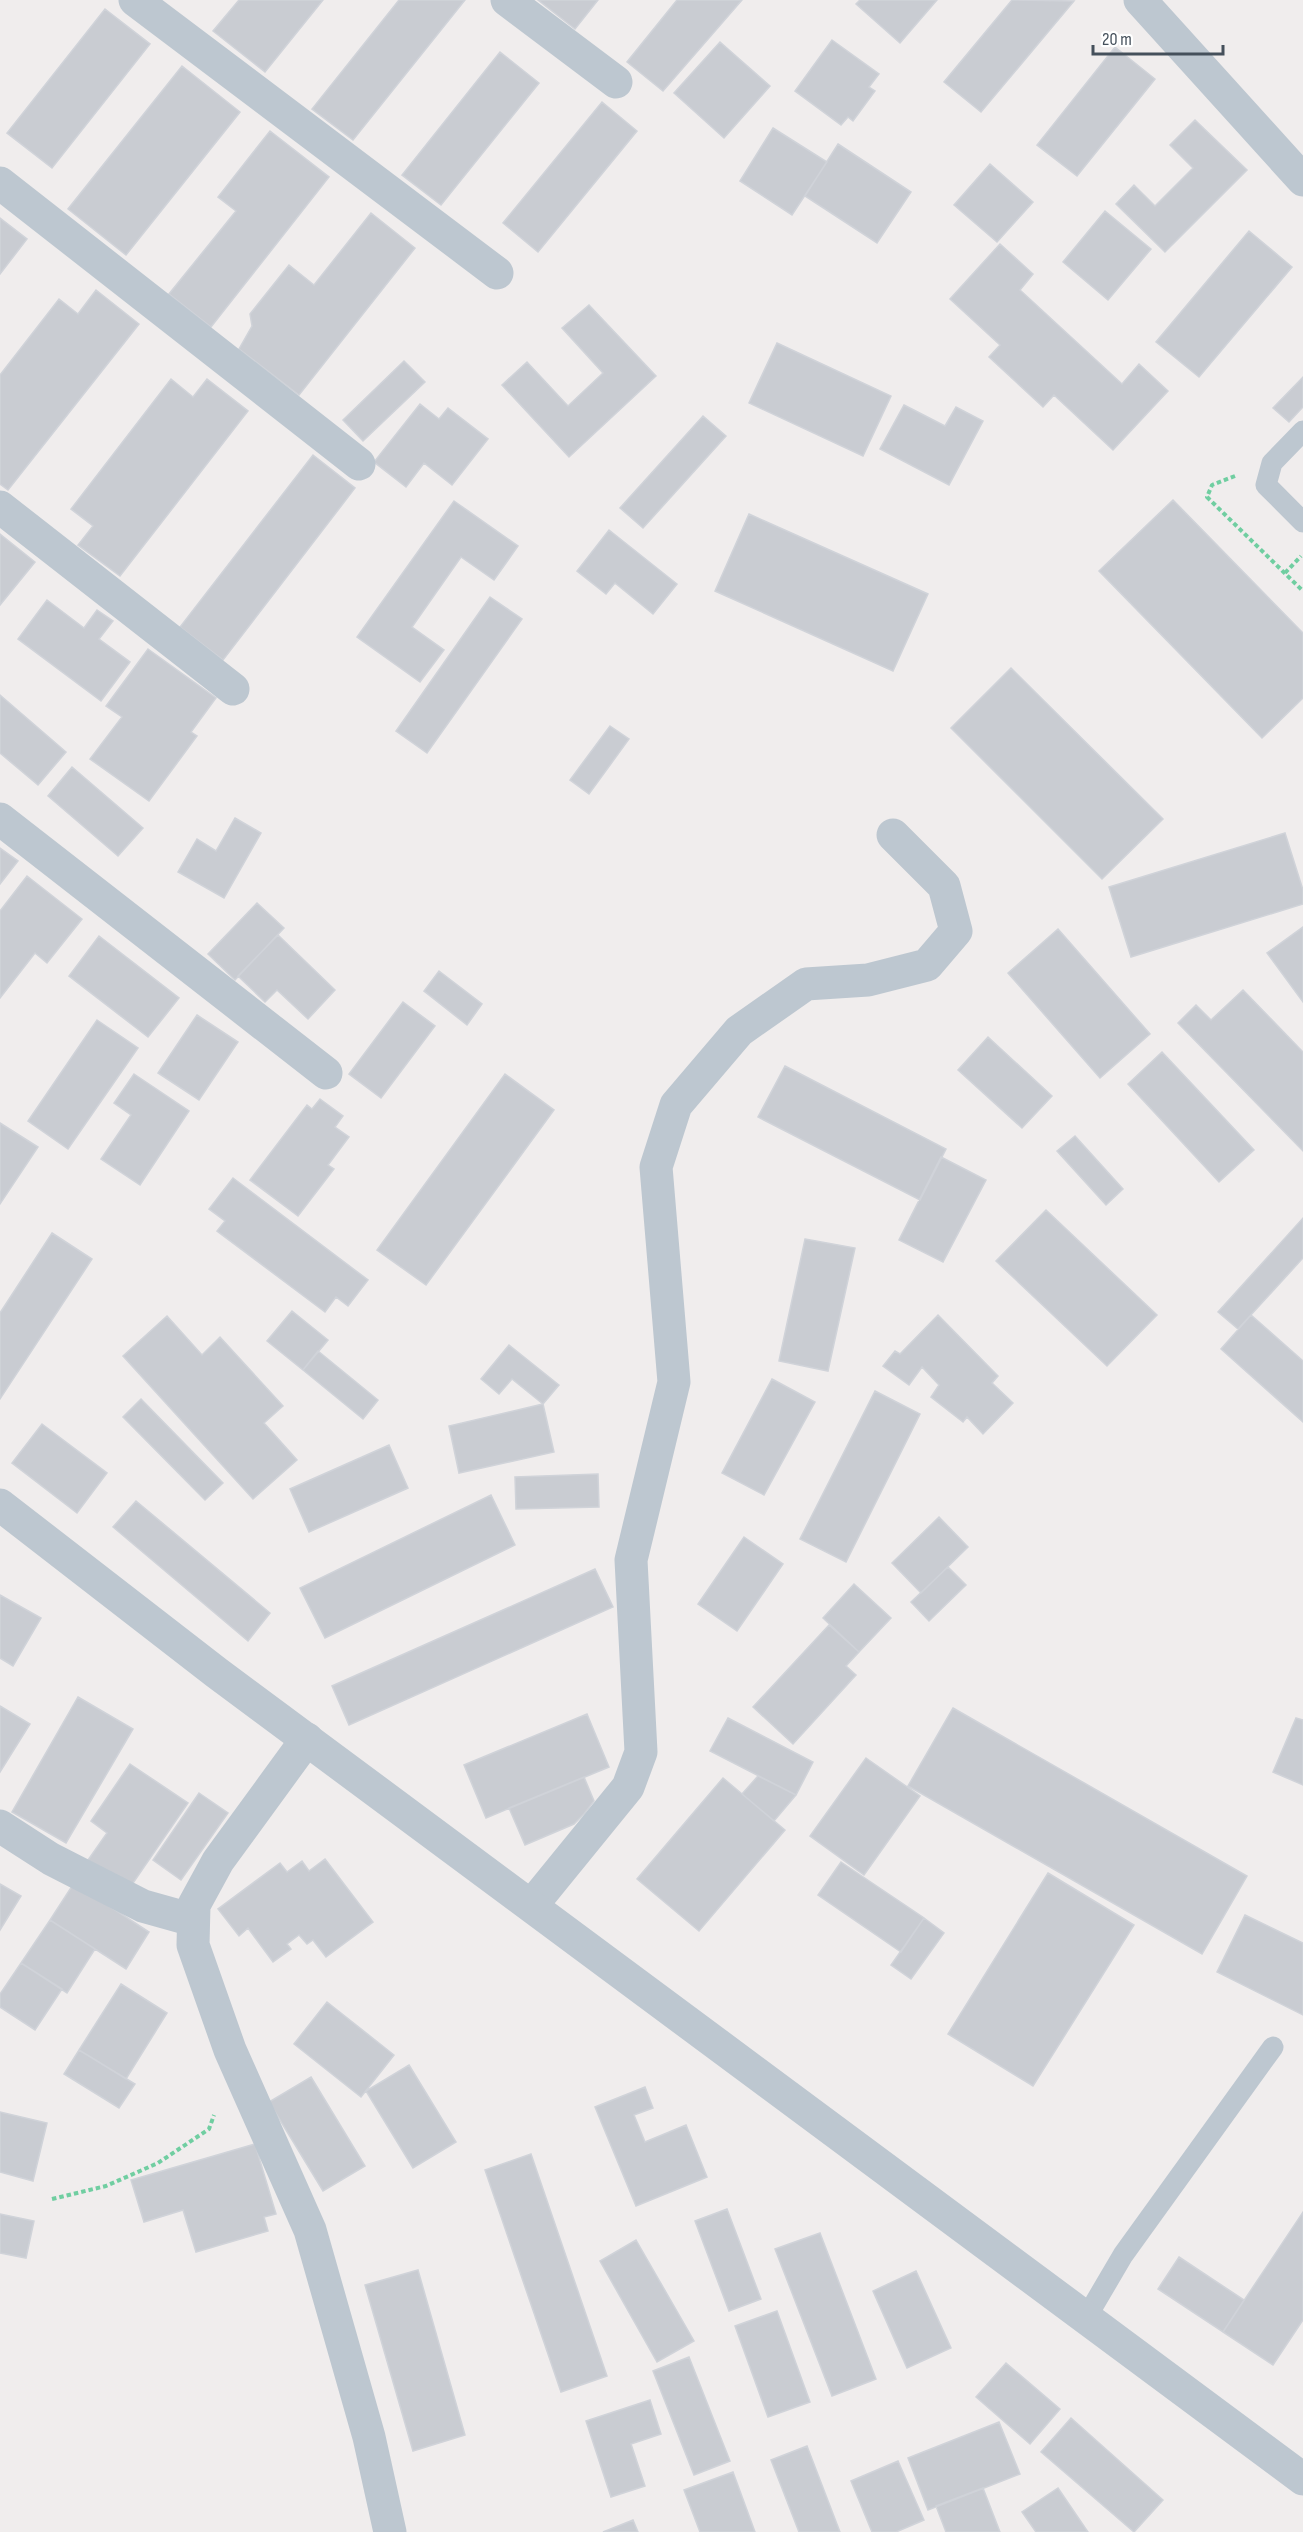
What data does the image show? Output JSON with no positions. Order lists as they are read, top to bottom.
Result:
{
  "scale_bar": "20 m"
}
